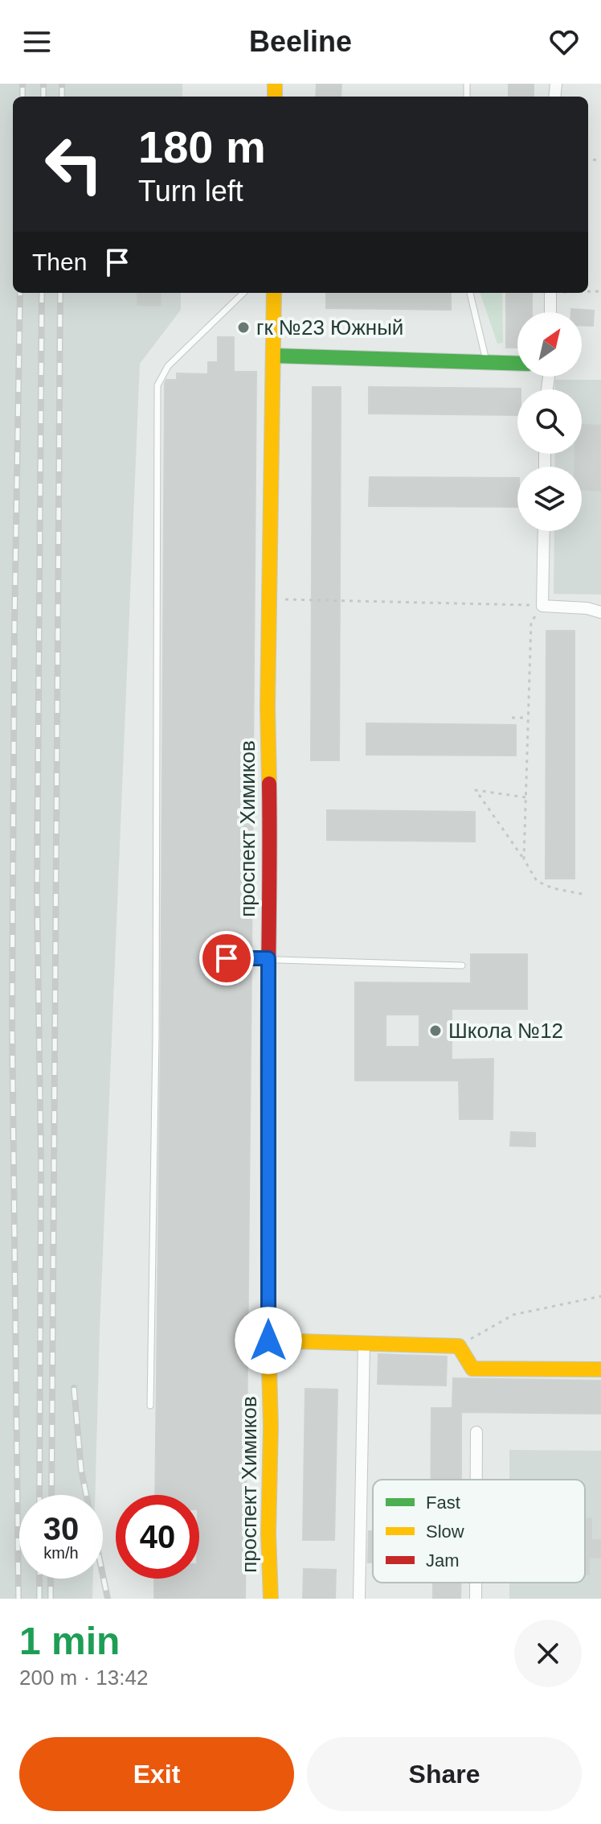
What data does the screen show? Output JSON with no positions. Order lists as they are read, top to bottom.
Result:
{
  "streets": {
    "street": ["проспект Химиков"]
  },
  "places": ["гк №23 Южный", "Школа №12"],
  "legend": ["Fast", "Slow", "Jam"],
  "north": "top right",
  "page": {
    "header": "Beeline",
    "turn": ["180 m", "Turn left"],
    "then": "Then",
    "speed": "30 km/h",
    "limit": "40",
    "heading": ["1 min", "200 m · 13:42"],
    "buttons": ["Exit", "Share"]
  }
}
